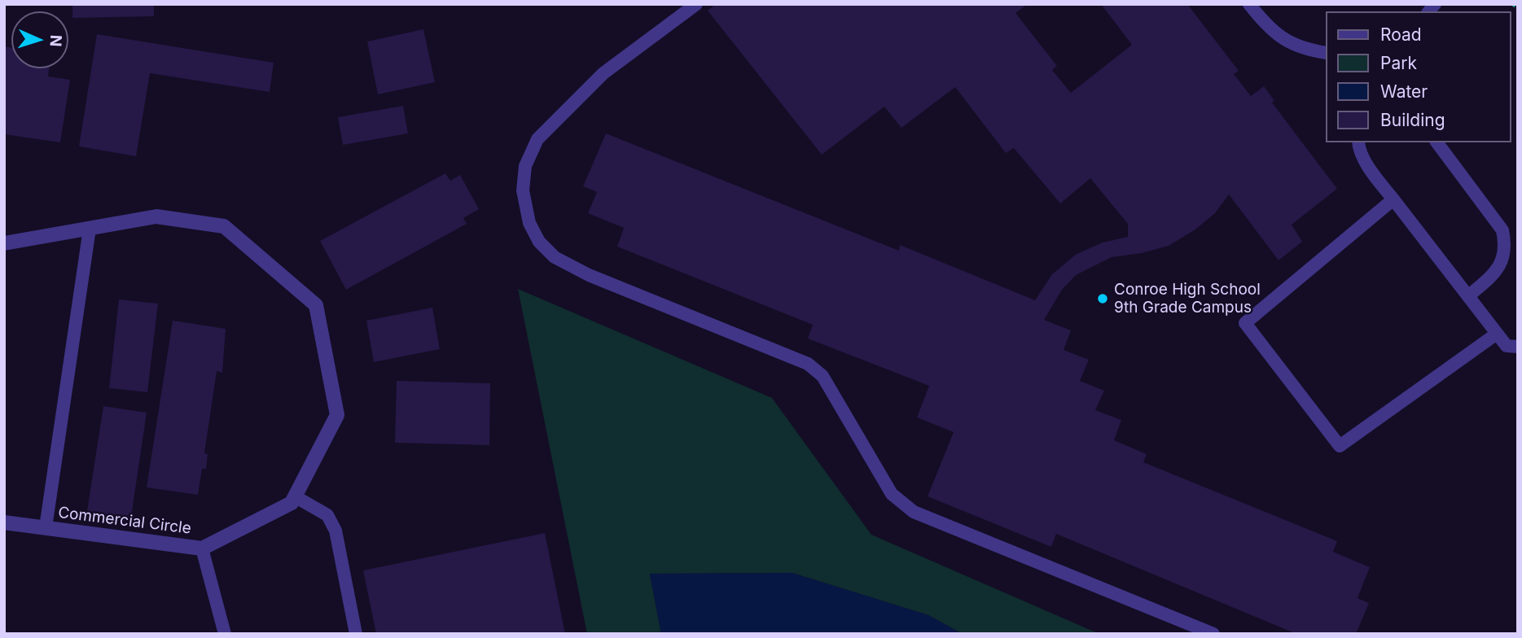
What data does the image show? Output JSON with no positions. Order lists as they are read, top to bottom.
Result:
{
  "streets": {
    "street": ["Commercial Circle"]
  },
  "places": ["Conroe High School 9th Grade Campus"],
  "legend": [
    "Road",
    "Park",
    "Water",
    "Building"
  ],
  "north": "right"
}
